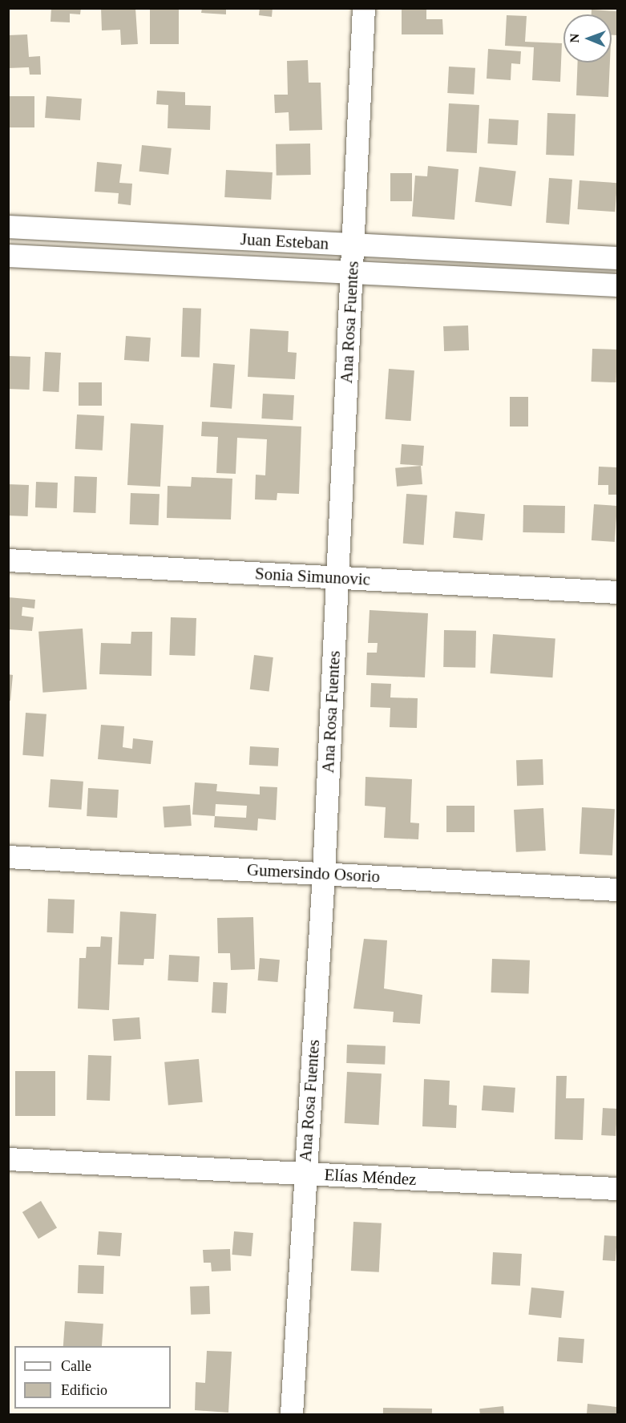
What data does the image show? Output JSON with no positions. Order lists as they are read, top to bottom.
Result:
{
  "streets": {
    "street": [
      "Juan Esteban",
      "Ana Rosa Fuentes",
      "Sonia Simunovic",
      "Gumersindo Osorio",
      "Elías Méndez"
    ]
  },
  "crossings": [
    ["Juan Esteban", "Ana Rosa Fuentes"],
    ["Ana Rosa Fuentes", "Sonia Simunovic"],
    ["Ana Rosa Fuentes", "Gumersindo Osorio"],
    ["Ana Rosa Fuentes", "Elías Méndez"]
  ],
  "legend": ["Calle", "Edificio"],
  "north": "left"
}
